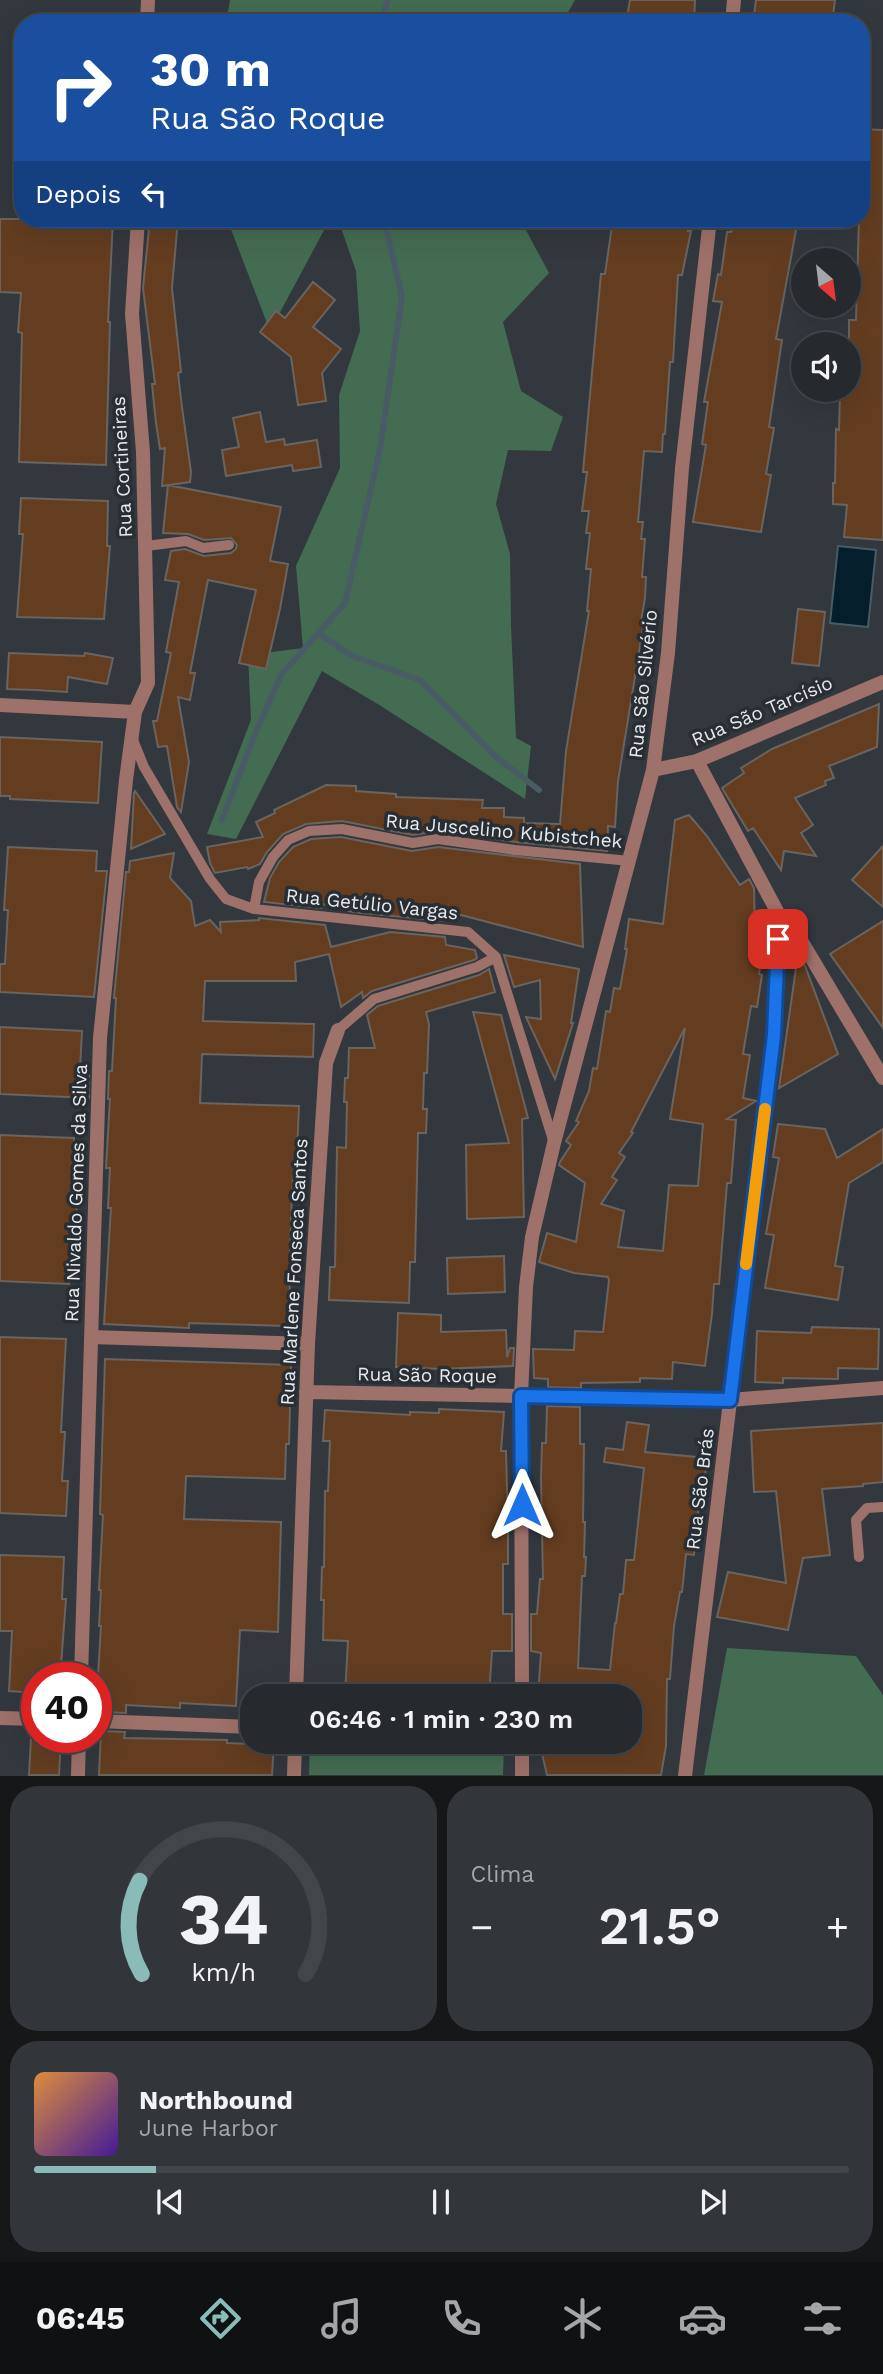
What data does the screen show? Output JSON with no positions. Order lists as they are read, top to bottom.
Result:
{
  "streets": {
    "street": [
      "Rua Cortineiras",
      "Rua São Silvério",
      "Rua São Tarcísio",
      "Rua Nivaldo Gomes da Silva",
      "Rua Marlene Fonseca Santos",
      "Rua São Roque",
      "Rua São Brás"
    ],
    "lane": ["Rua Juscelino Kubistchek", "Rua Getúlio Vargas"]
  },
  "crossings": [
    ["Rua Cortineiras", "Rua Nivaldo Gomes da Silva"],
    ["Rua São Silvério", "Rua São Tarcísio"],
    ["Rua São Silvério", "Rua Juscelino Kubistchek"],
    ["Rua São Silvério", "Rua São Roque"],
    ["Rua Juscelino Kubistchek", "Rua Getúlio Vargas"],
    ["Rua Getúlio Vargas", "Rua Nivaldo Gomes da Silva"],
    ["Rua Getúlio Vargas", "Rua Marlene Fonseca Santos"],
    ["Rua Marlene Fonseca Santos", "Rua São Roque"],
    ["Rua São Roque", "Rua São Brás"]
  ],
  "north": "bottom right",
  "page": {
    "turn": ["30 m", "Rua São Roque"],
    "then": "Depois",
    "limit": "40",
    "trip": "06:46 · 1 min · 230 m",
    "tile": "Clima",
    "heat": ["−", "21.5°", "+"],
    "song": ["Northbound", "June Harbor"],
    "tabs": "06:45",
    "gauge": ["34", "km/h"]
  }
}
